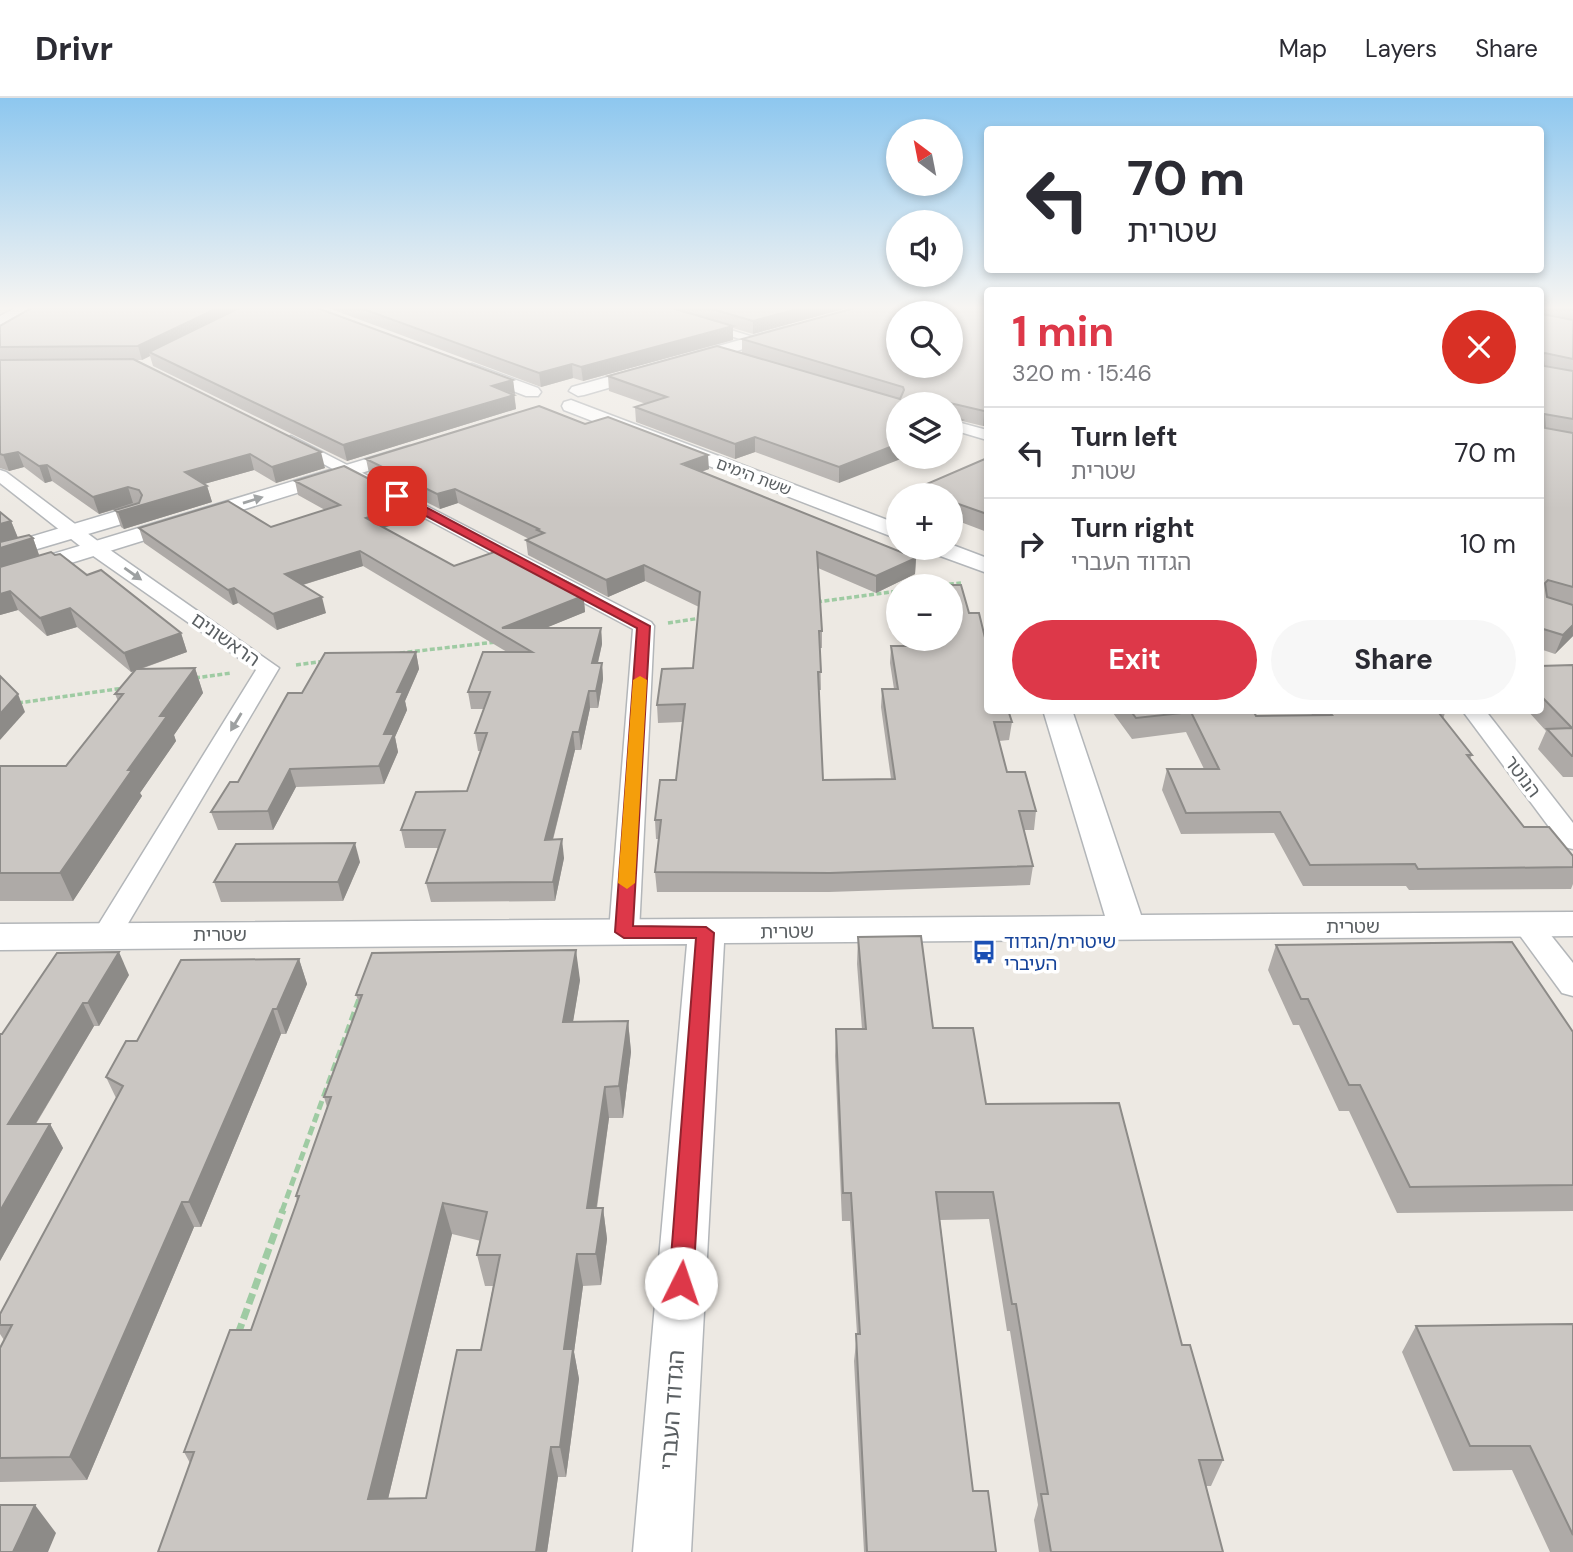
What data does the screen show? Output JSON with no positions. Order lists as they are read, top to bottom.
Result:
{
  "streets": {
    "street": [
      "ששת הימים",
      "הראשונים",
      "הנוטר",
      "שטרית",
      "הגדוד העברי"
    ]
  },
  "crossings": [
    ["הראשונים", "שטרית"],
    ["שטרית", "הגדוד העברי"]
  ],
  "places": {
    "bus stop": ["שיטרית/הגדוד העיברי"]
  },
  "north": "top left",
  "page": {
    "header": "Drivr",
    "nav": ["Map", "Layers", "Share"],
    "map_buttons": ["+", "−"],
    "turn": ["70 m", "שטרית"],
    "heading": ["1 min", "320 m · 15:46"],
    "list": [
      {
        "name": "Turn left",
        "note": "שטרית",
        "value": "70 m"
      },
      {
        "name": "Turn right",
        "note": "הגדוד העברי",
        "value": "10 m"
      }
    ],
    "buttons": ["Exit", "Share"]
  }
}
